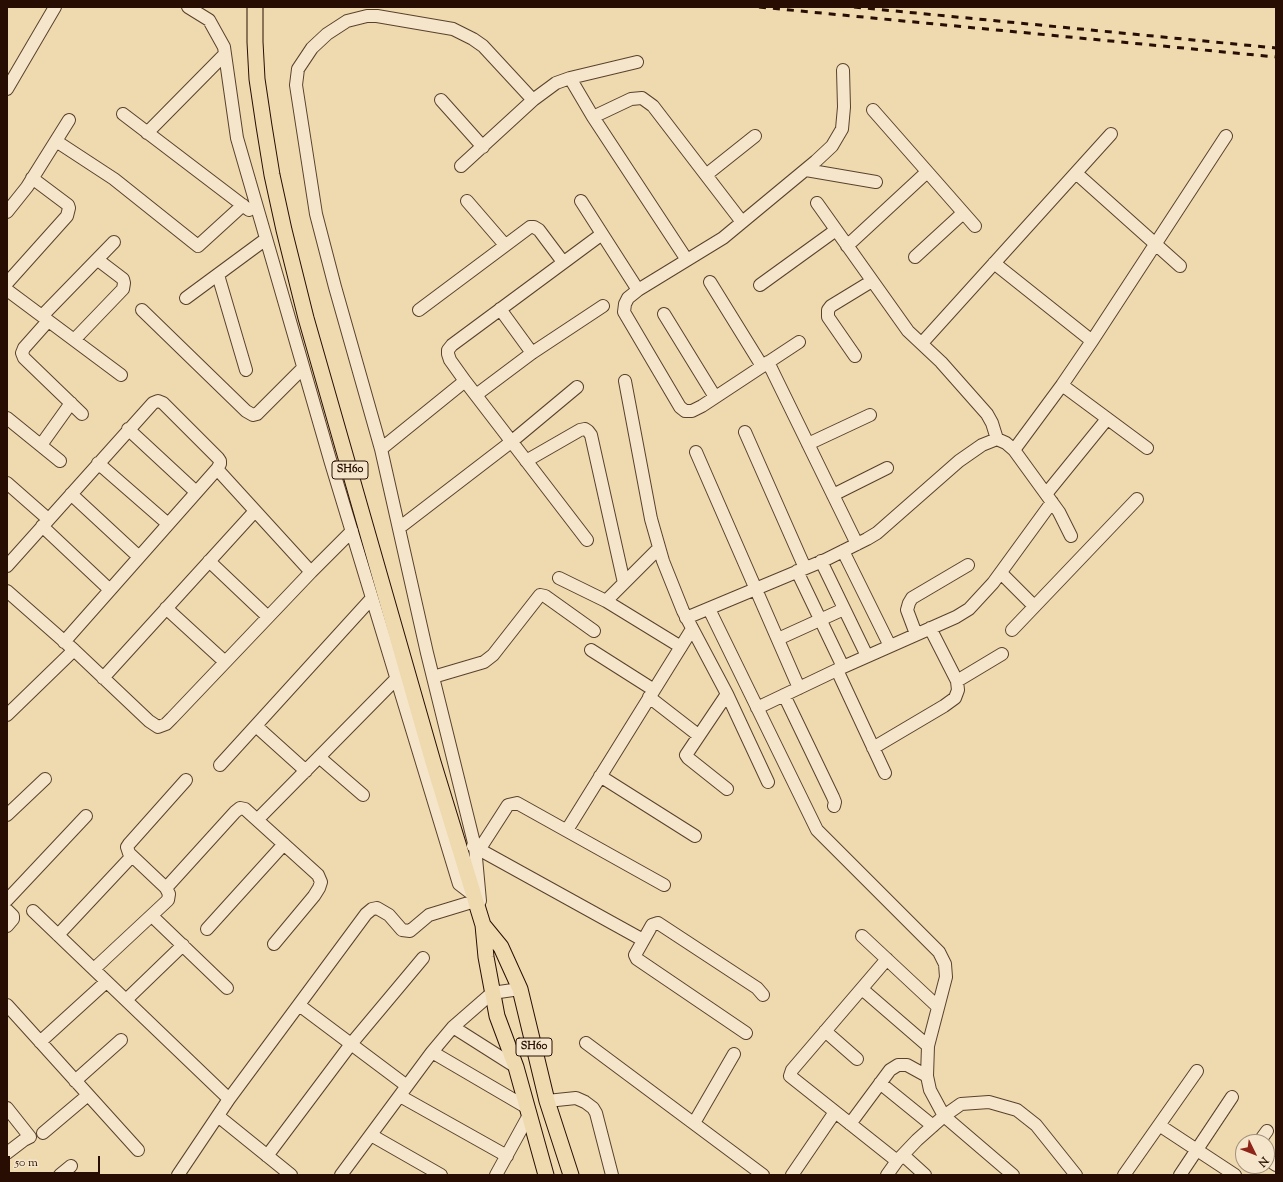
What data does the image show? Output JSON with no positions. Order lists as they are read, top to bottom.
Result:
{
  "streets": {
    "main road": ["SH60"]
  },
  "scale_bar": "50 m",
  "north": "bottom right"
}
